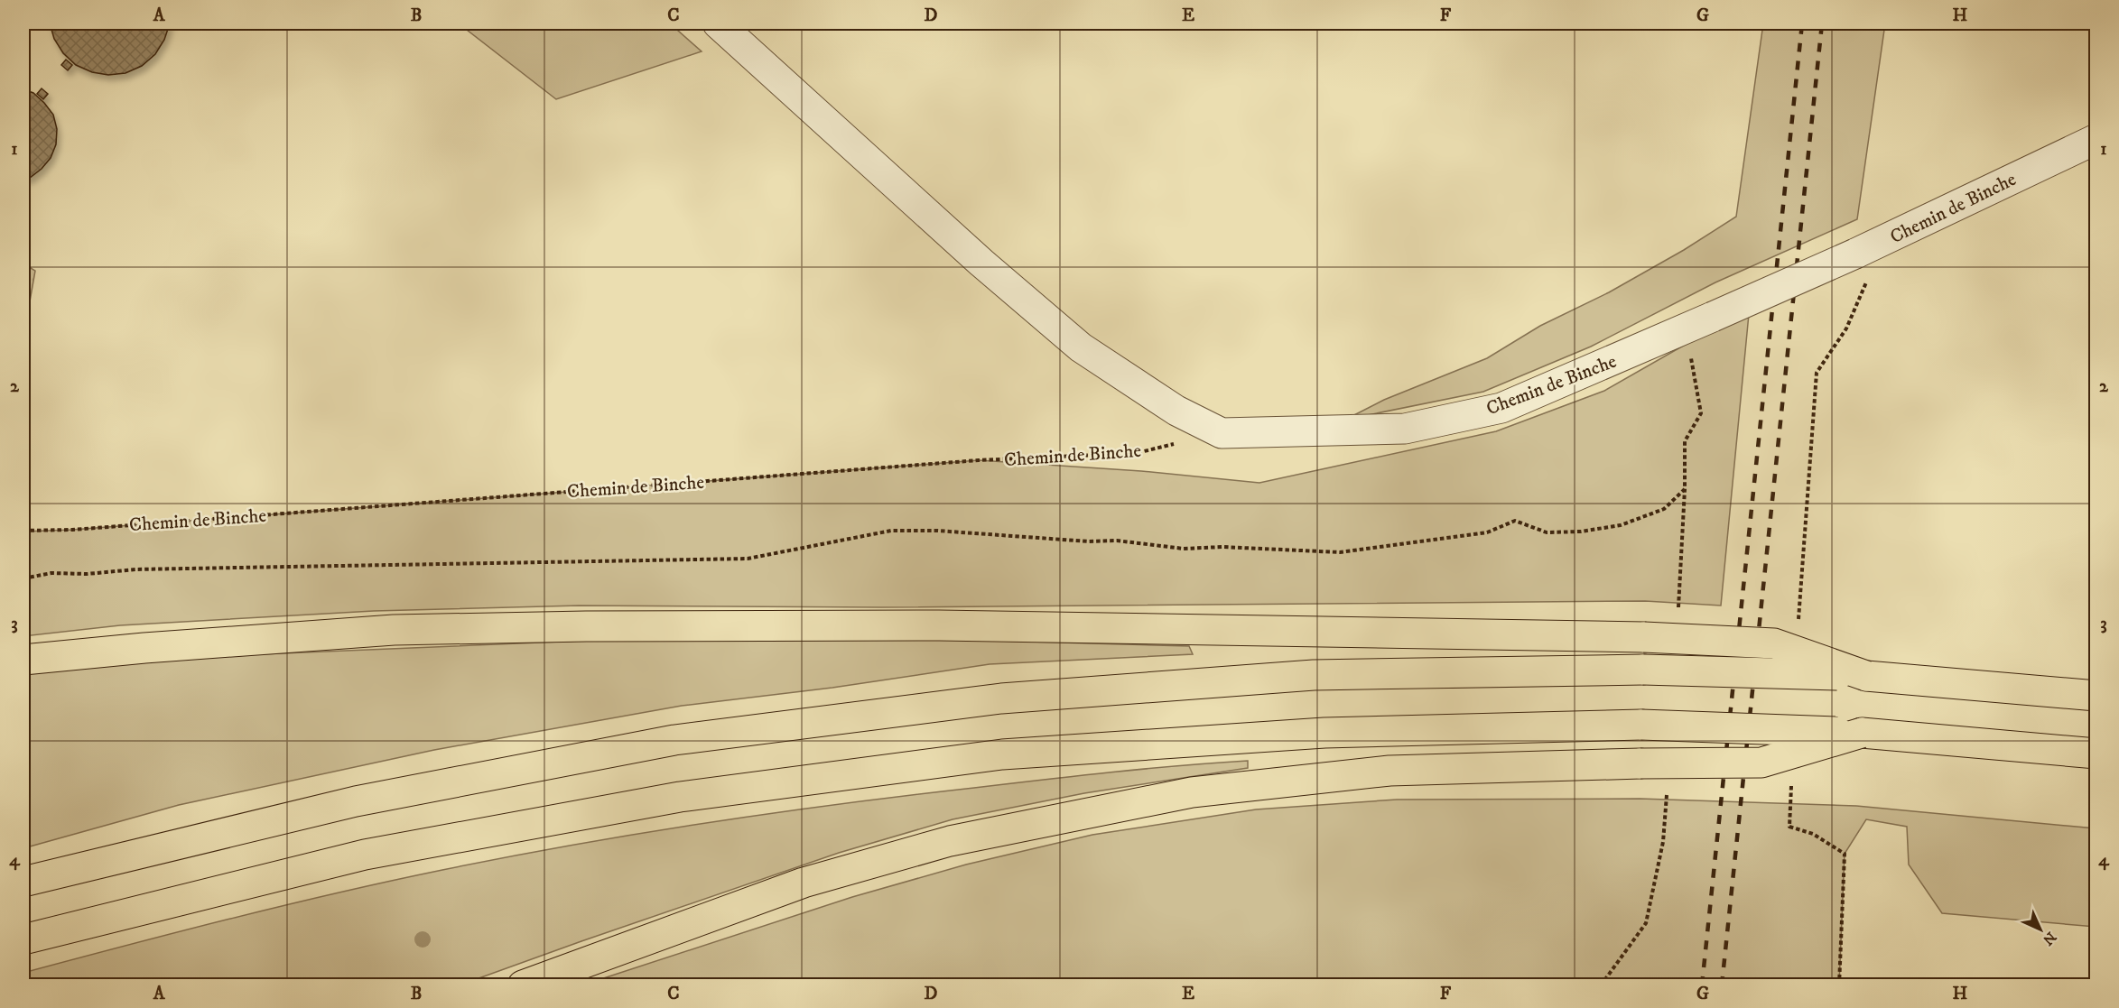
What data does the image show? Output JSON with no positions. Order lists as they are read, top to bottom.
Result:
{
  "streets": {
    "street": ["Chemin de Binche"]
  },
  "north": "bottom right",
  "grid": {
    "columns": [
      "A",
      "B",
      "C",
      "D",
      "E",
      "F",
      "G",
      "H"
    ],
    "rows": [
      "1",
      "2",
      "3",
      "4"
    ]
  }
}
